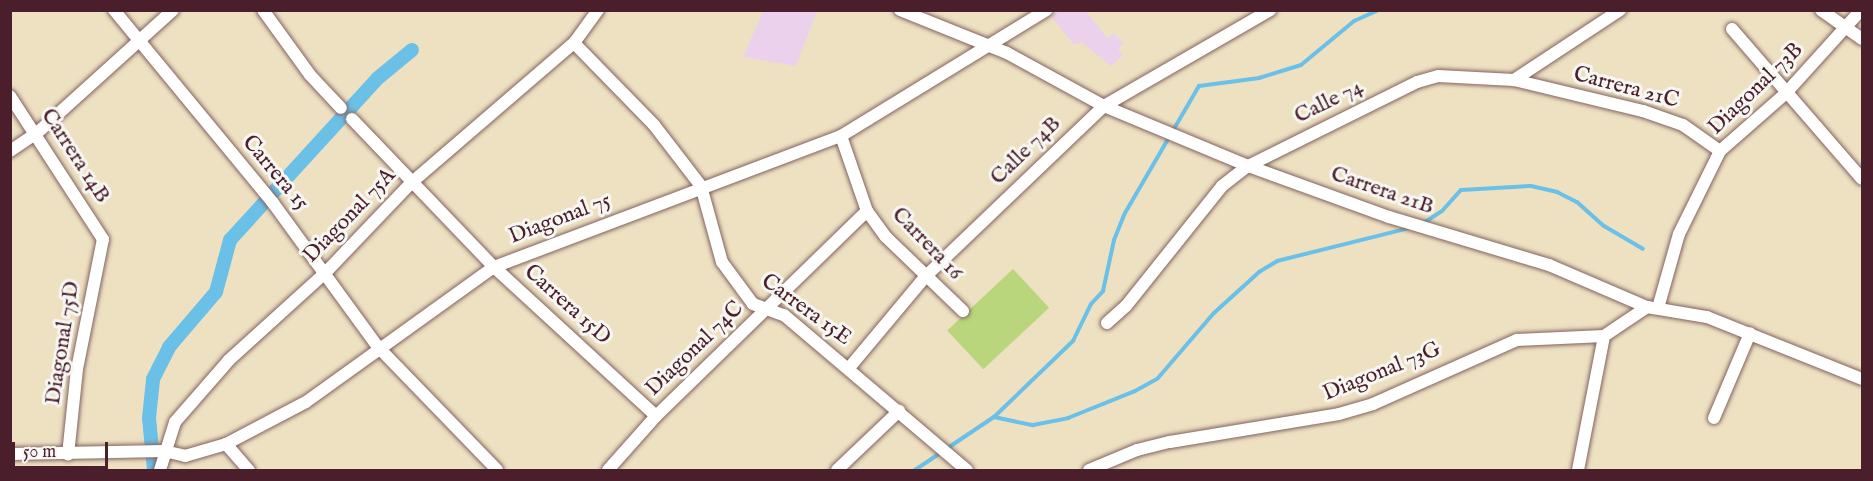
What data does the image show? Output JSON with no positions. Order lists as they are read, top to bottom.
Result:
{
  "streets": {
    "street": [
      "Carrera 21C",
      "Diagonal 73B",
      "Calle 74",
      "Calle 74B",
      "Carrera 14B",
      "Carrera 15",
      "Carrera 21B",
      "Diagonal 75A",
      "Diagonal 75",
      "Carrera 16",
      "Carrera 15D",
      "Carrera 15E",
      "Diagonal 75D",
      "Diagonal 74C",
      "Diagonal 73G"
    ]
  },
  "crossings": [
    ["Carrera 21C", "Diagonal 73B"],
    ["Carrera 21C", "Calle 74"],
    ["Diagonal 73B", "Carrera 21B"],
    ["Calle 74", "Carrera 21B"],
    ["Calle 74B", "Carrera 21B"],
    ["Calle 74B", "Carrera 16"],
    ["Calle 74B", "Carrera 15E"],
    ["Carrera 14B", "Diagonal 75D"],
    ["Carrera 15", "Diagonal 75A"],
    ["Carrera 15", "Diagonal 75"],
    ["Carrera 21B", "Diagonal 75"],
    ["Diagonal 75A", "Diagonal 75"],
    ["Diagonal 75A", "Carrera 15D"],
    ["Diagonal 75A", "Carrera 15E"],
    ["Diagonal 75", "Carrera 16"],
    ["Diagonal 75", "Carrera 15D"],
    ["Diagonal 75", "Carrera 15E"],
    ["Diagonal 75", "Diagonal 75D"],
    ["Carrera 16", "Diagonal 74C"],
    ["Carrera 15D", "Diagonal 74C"],
    ["Carrera 15E", "Diagonal 74C"]
  ],
  "scale_bar": "50 m"
}
